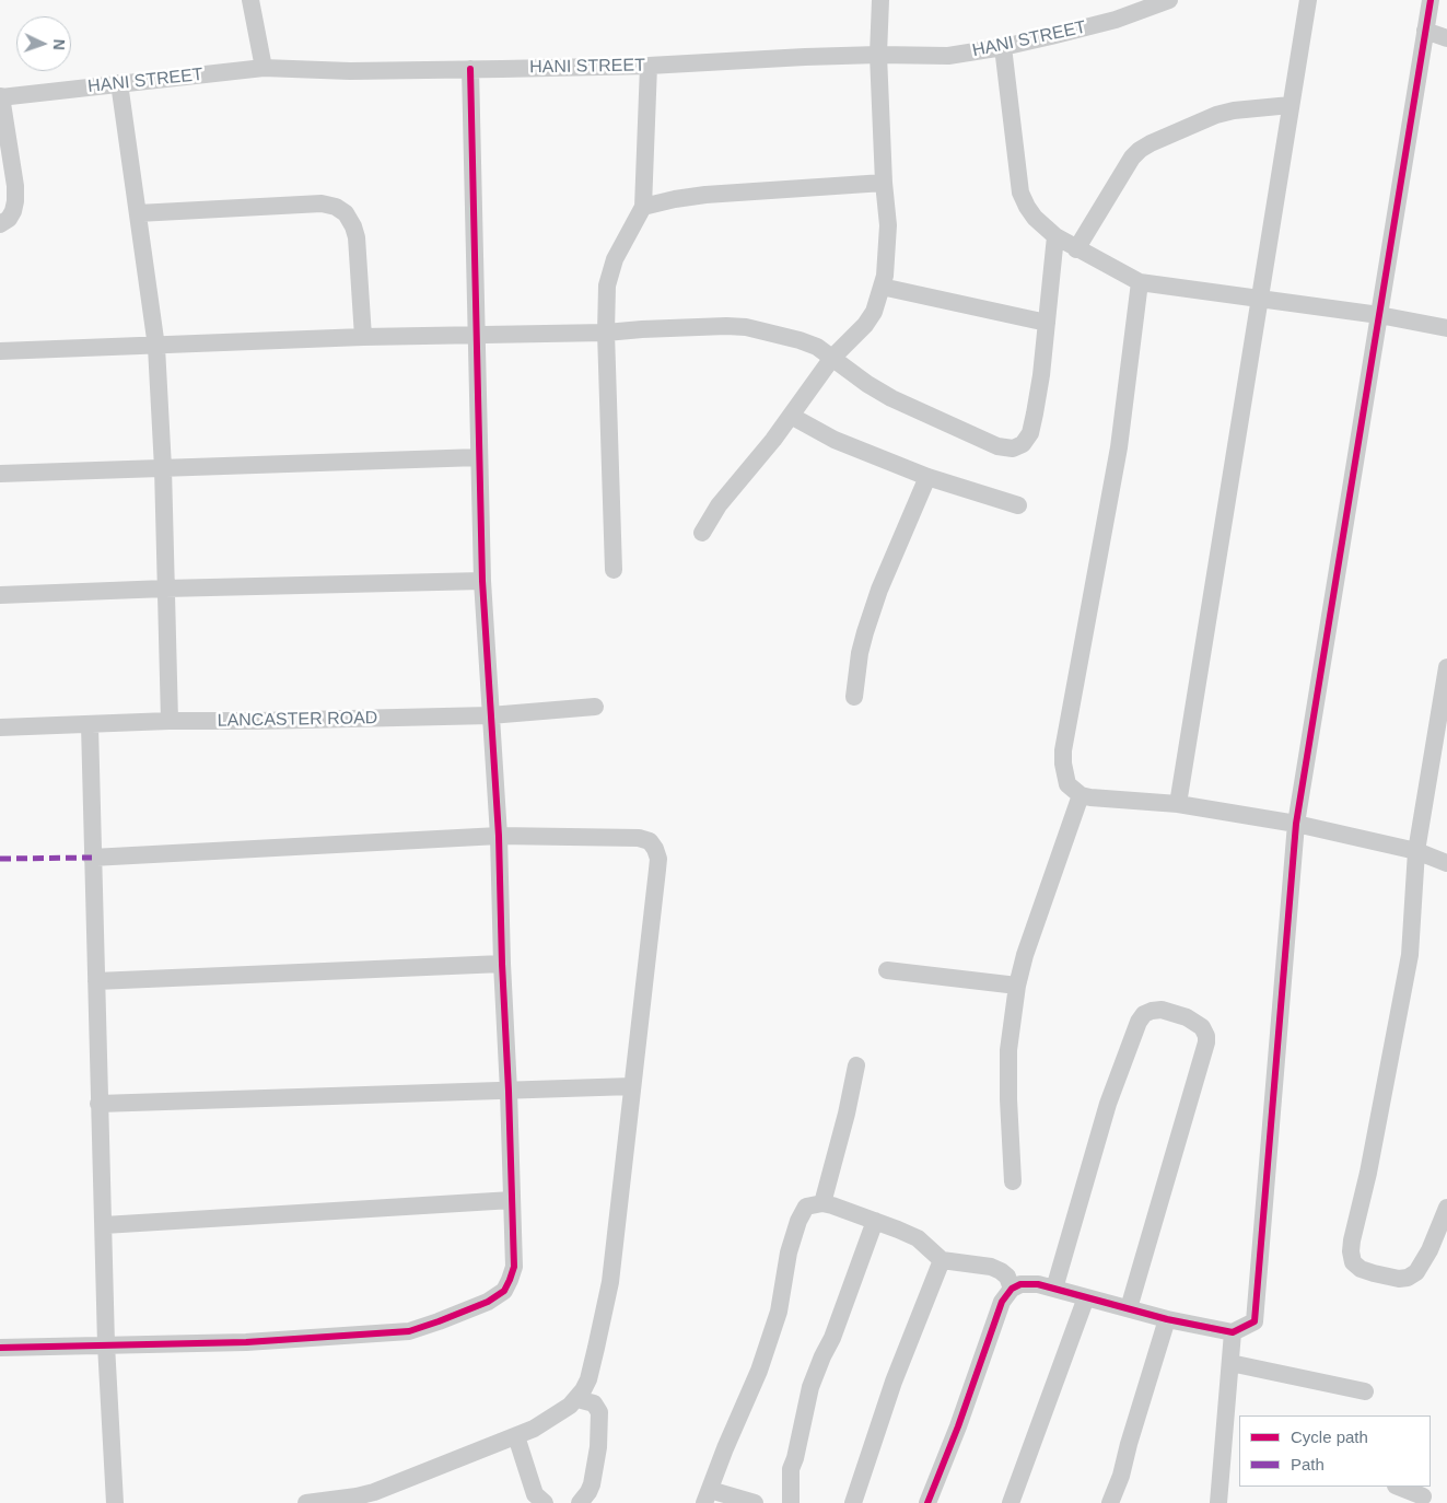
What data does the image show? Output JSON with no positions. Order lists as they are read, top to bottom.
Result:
{
  "streets": {
    "street": ["HANI STREET", "LANCASTER ROAD"]
  },
  "legend": ["Cycle path", "Path"],
  "north": "right"
}
